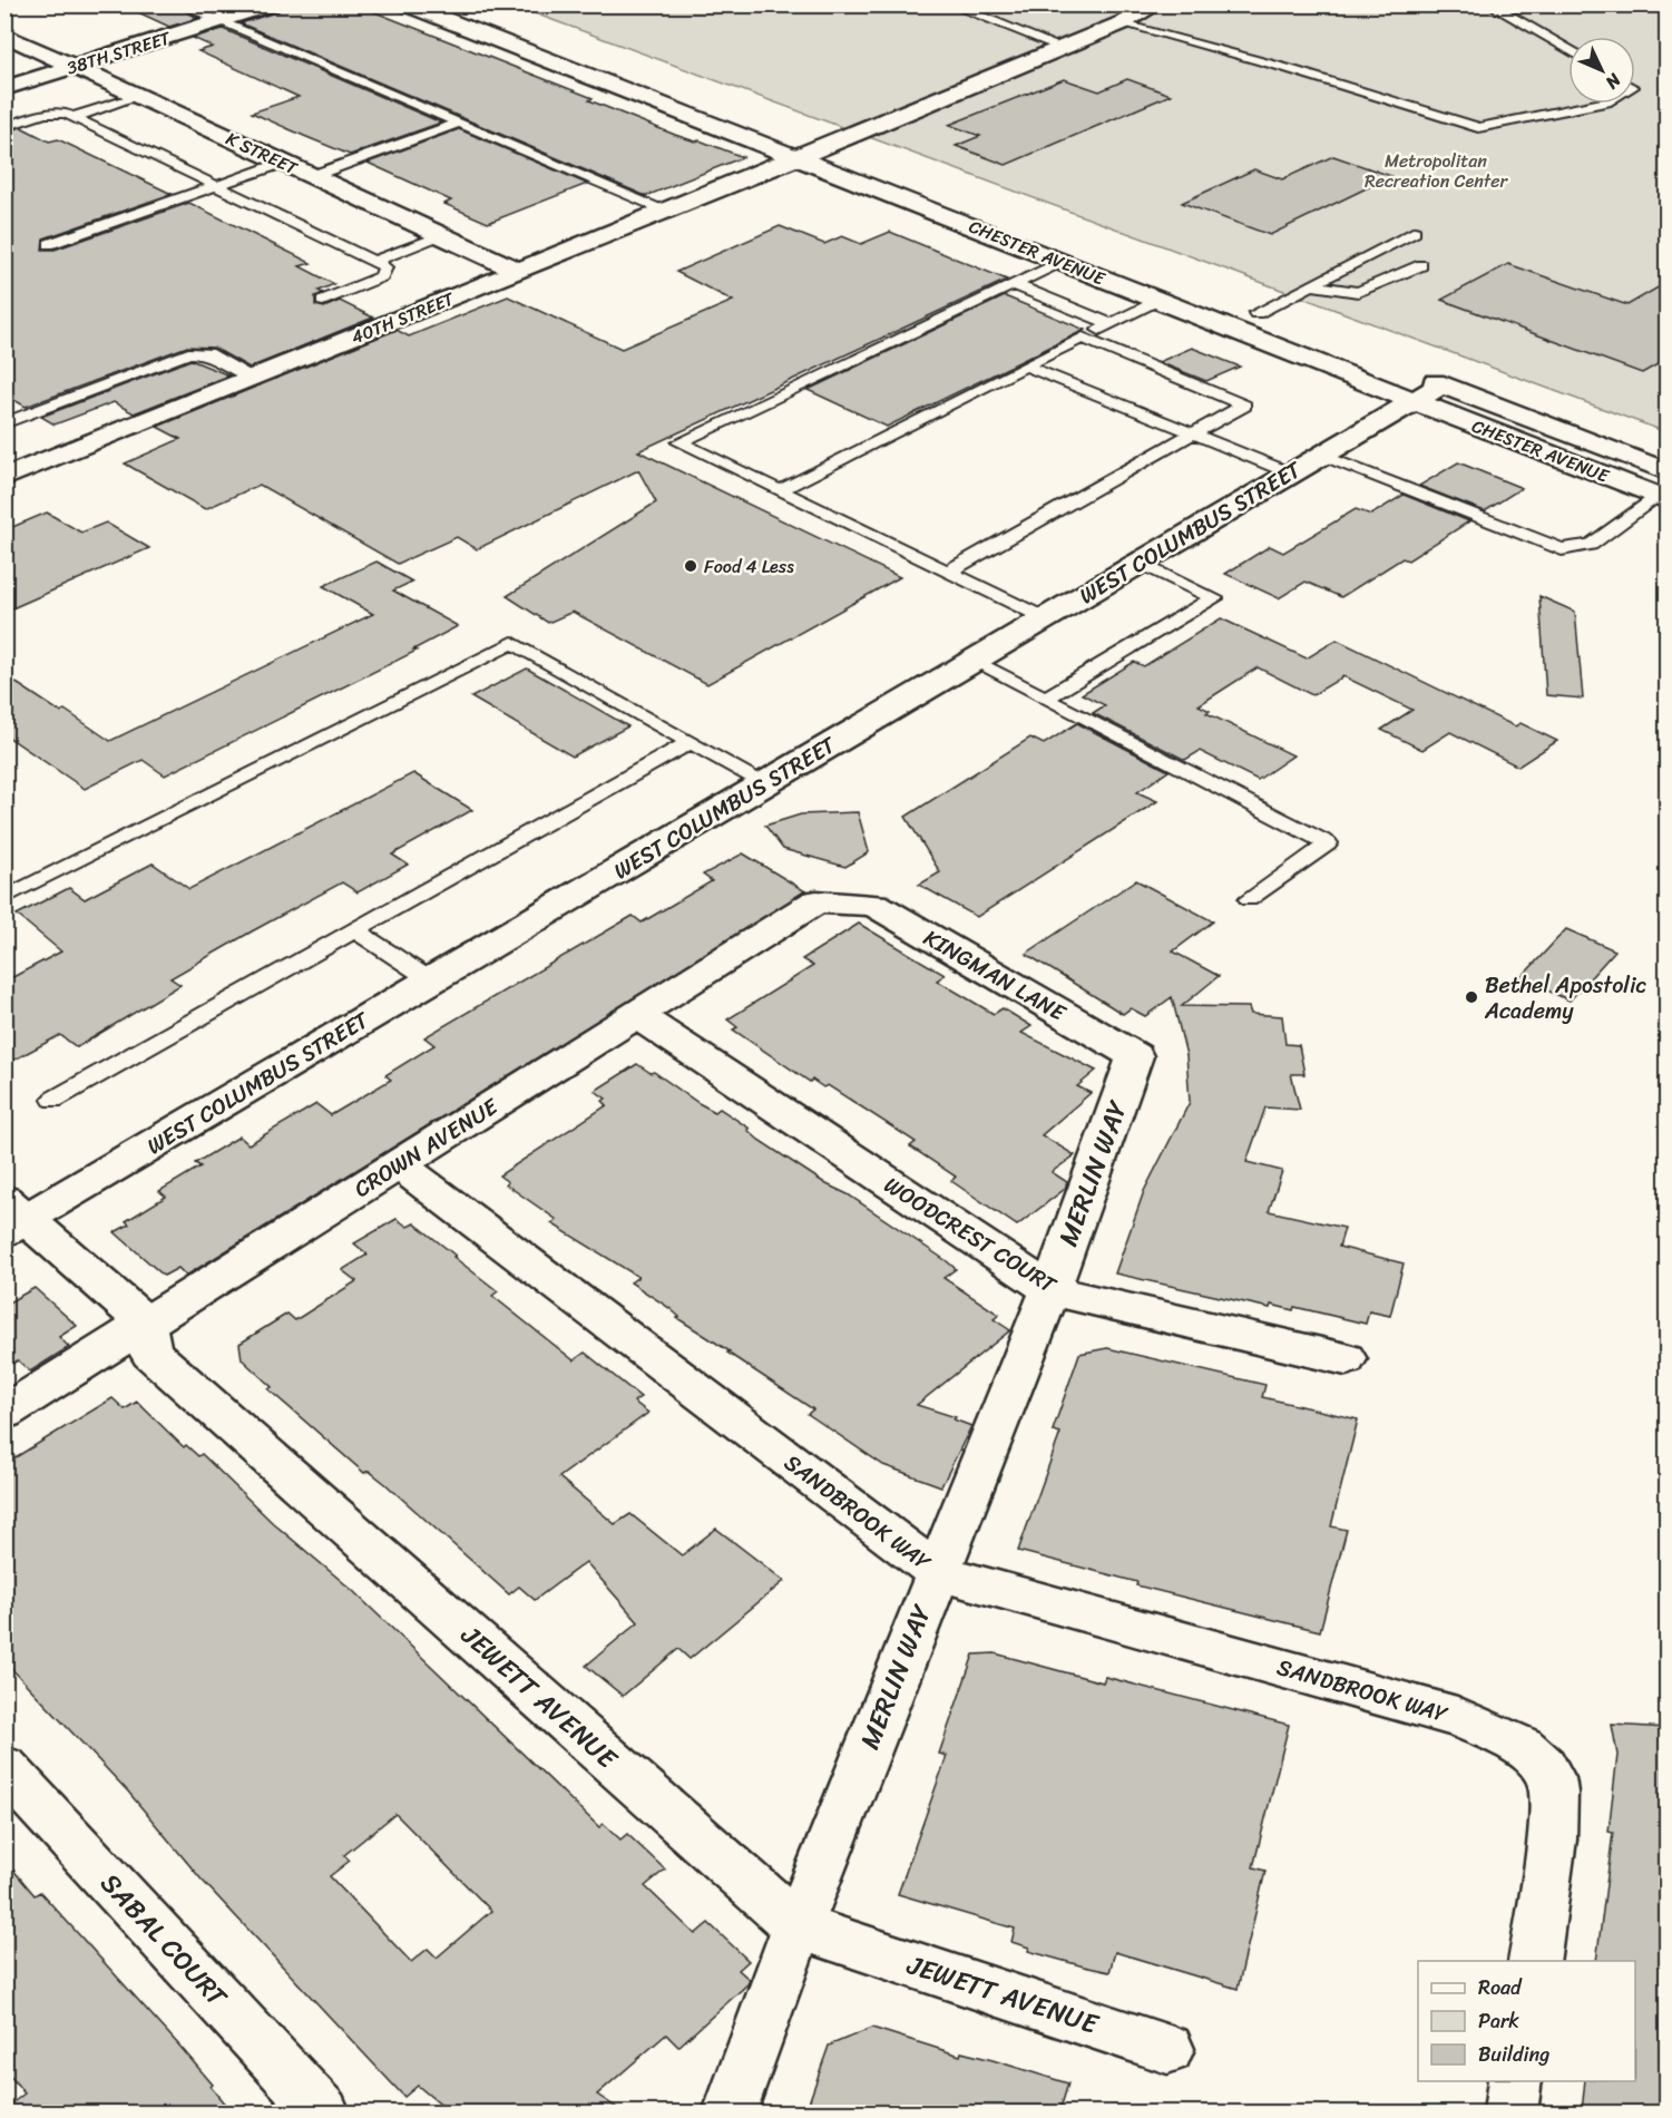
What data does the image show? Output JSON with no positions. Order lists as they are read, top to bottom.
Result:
{
  "streets": {
    "street": [
      "38TH STREET",
      "K STREET",
      "CHESTER AVENUE",
      "40TH STREET",
      "WEST COLUMBUS STREET",
      "KINGMAN LANE",
      "CROWN AVENUE",
      "MERLIN WAY",
      "WOODCREST COURT",
      "SANDBROOK WAY",
      "JEWETT AVENUE",
      "SABAL COURT"
    ]
  },
  "crossings": [
    ["38TH STREET", "K STREET"],
    ["K STREET", "40TH STREET"],
    ["CHESTER AVENUE", "40TH STREET"],
    ["CHESTER AVENUE", "WEST COLUMBUS STREET"],
    ["KINGMAN LANE", "CROWN AVENUE"],
    ["KINGMAN LANE", "MERLIN WAY"],
    ["CROWN AVENUE", "WOODCREST COURT"],
    ["CROWN AVENUE", "SANDBROOK WAY"],
    ["CROWN AVENUE", "JEWETT AVENUE"],
    ["MERLIN WAY", "WOODCREST COURT"],
    ["MERLIN WAY", "SANDBROOK WAY"],
    ["MERLIN WAY", "JEWETT AVENUE"]
  ],
  "parks": ["Metropolitan Recreation Center"],
  "places": ["Food 4 Less", "Bethel Apostolic Academy"],
  "legend": ["Road", "Park", "Building"],
  "north": "bottom right"
}
